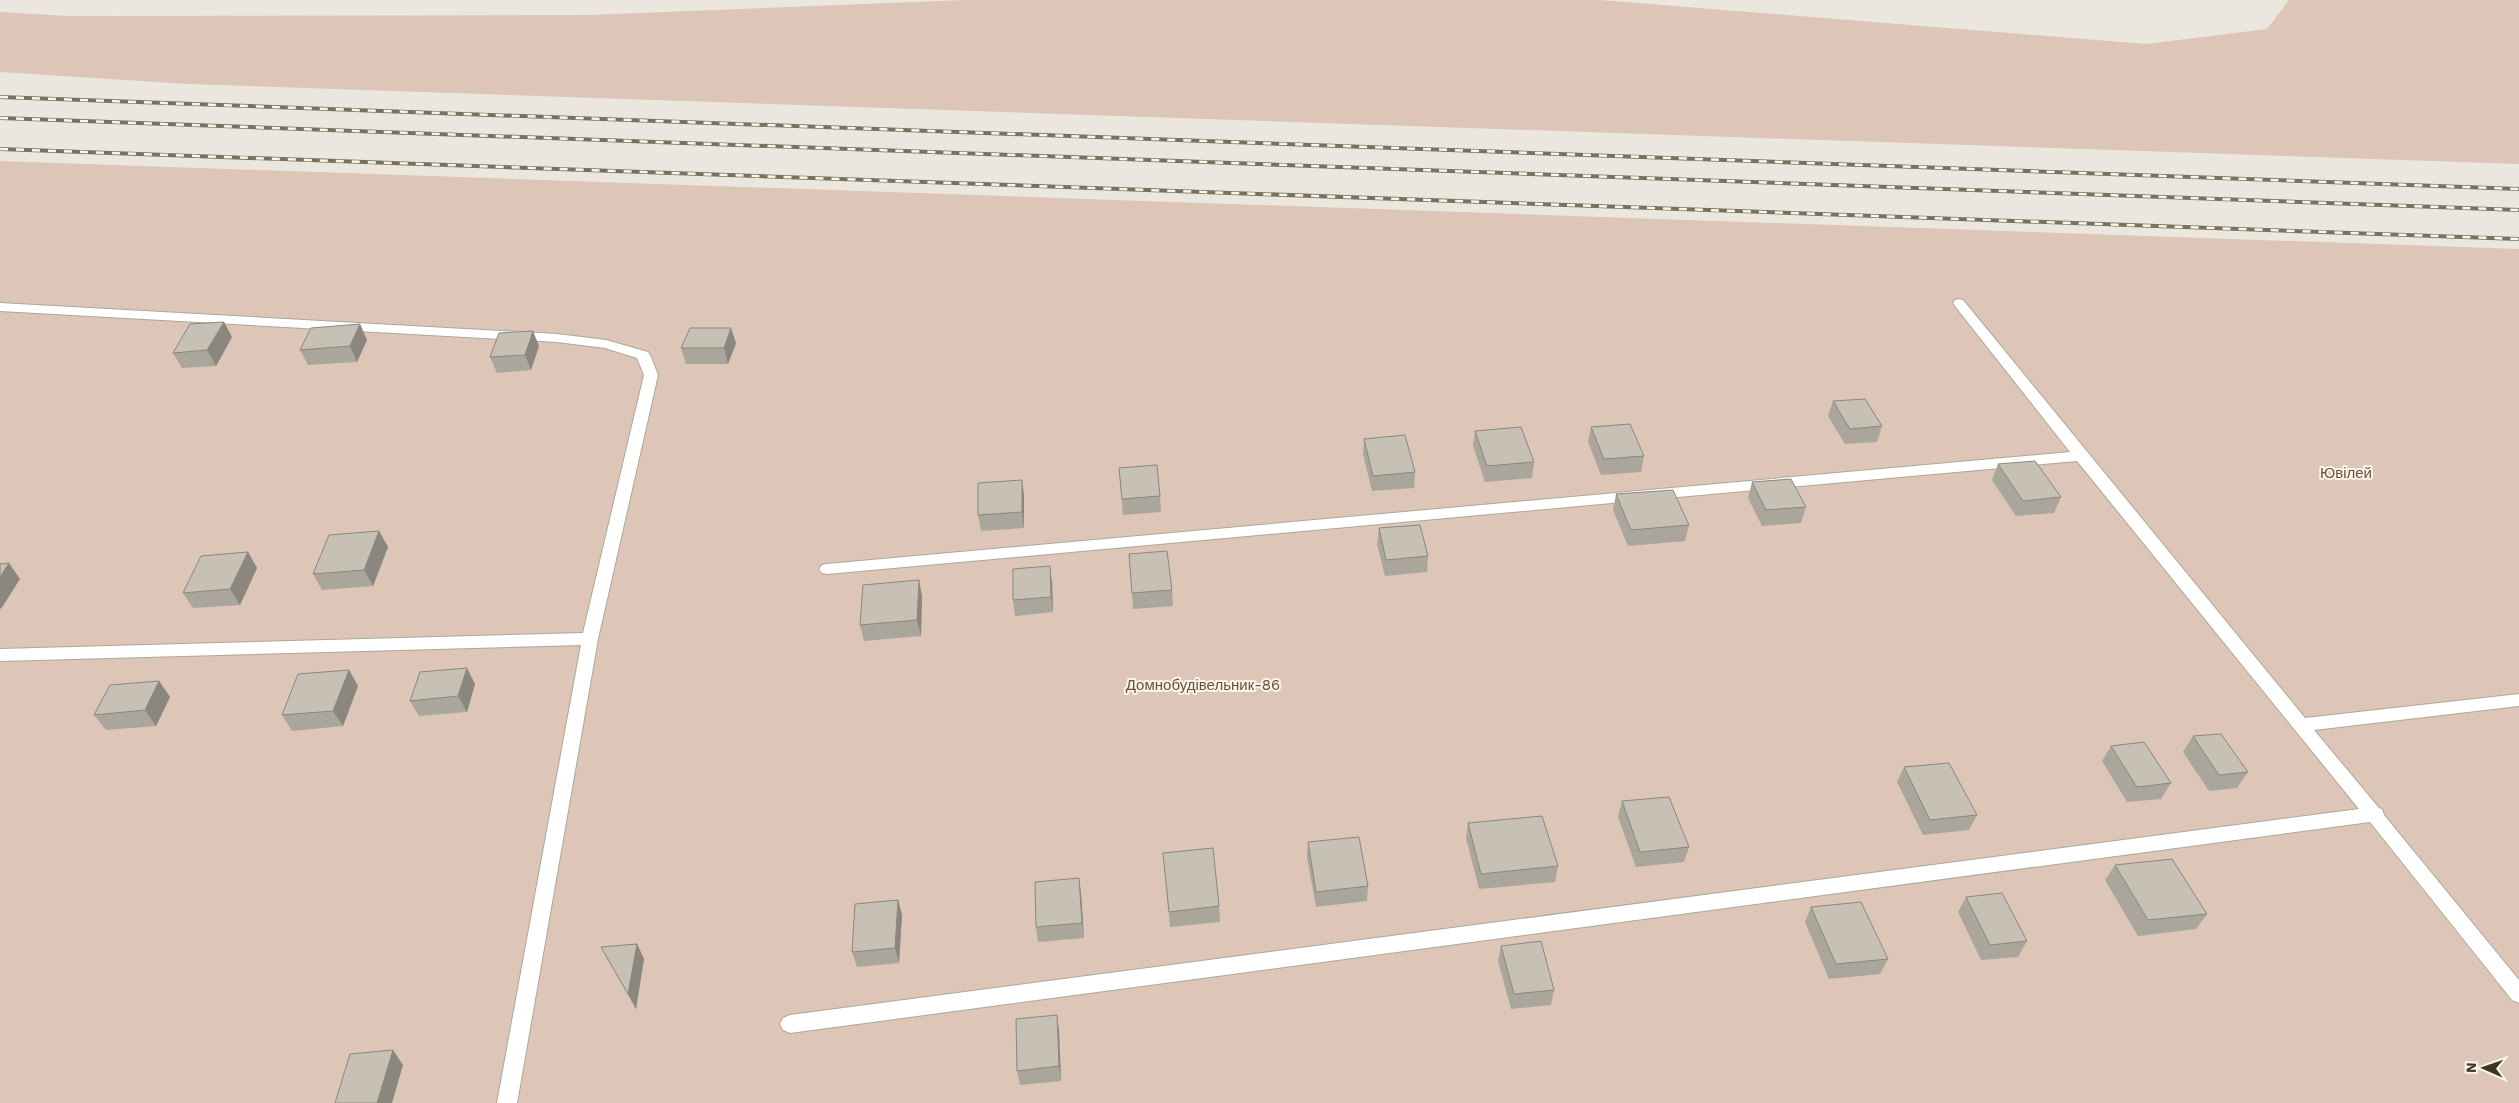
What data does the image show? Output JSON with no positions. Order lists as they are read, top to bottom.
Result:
{
  "parks": ["Ювілей", "Домнобудівельник-86"],
  "north": "left"
}
